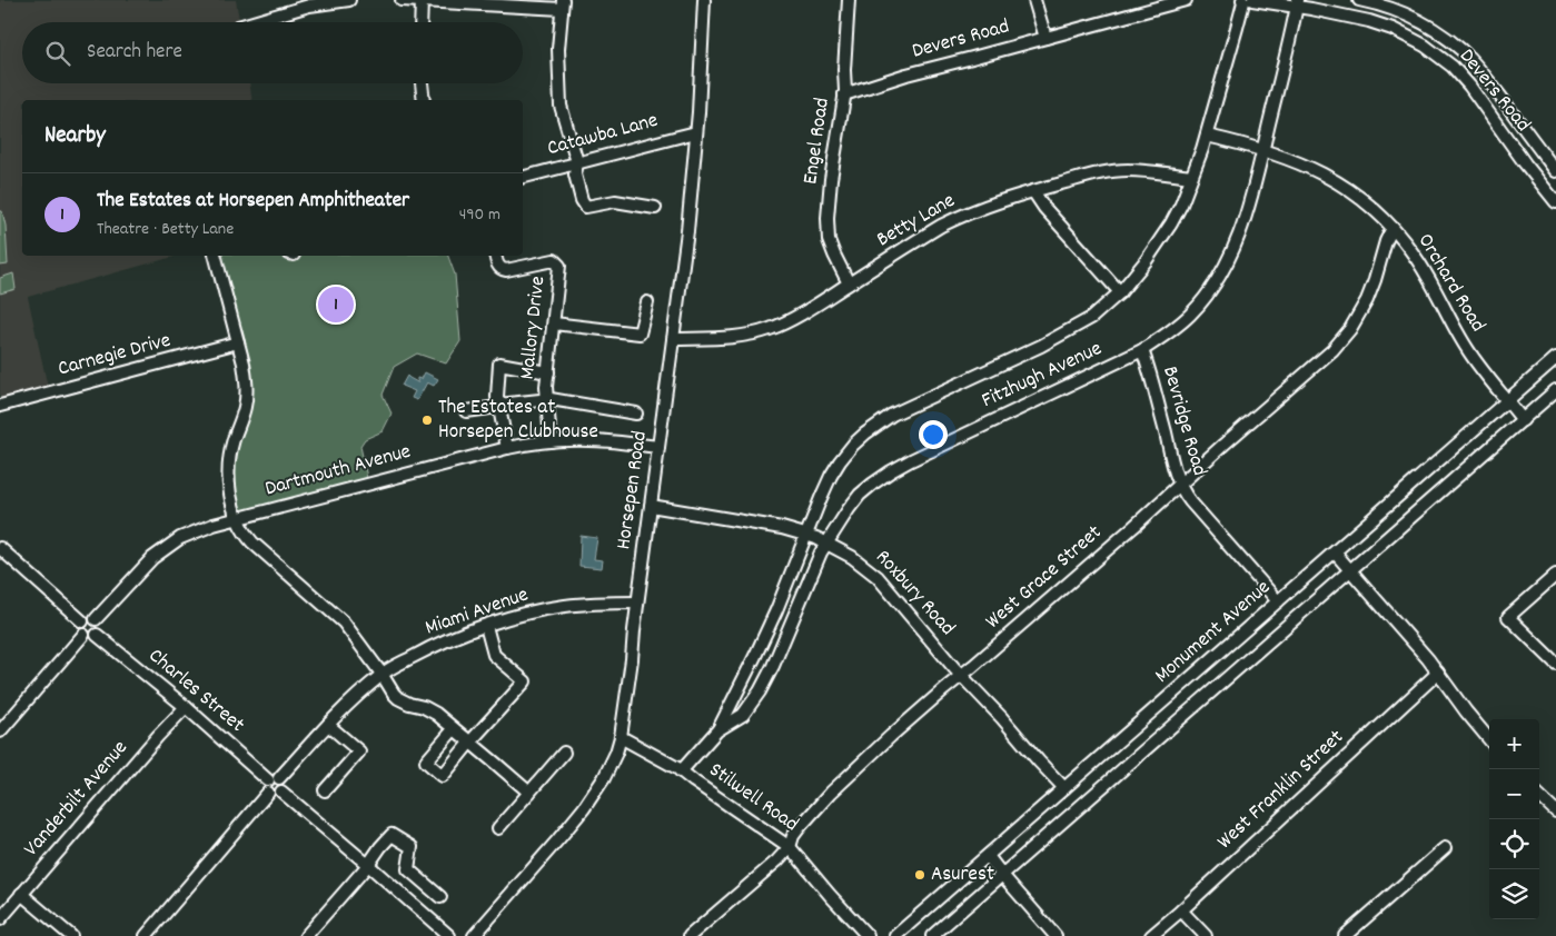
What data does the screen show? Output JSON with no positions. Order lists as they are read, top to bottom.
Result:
{
  "streets": {
    "street": [
      "Devers Road",
      "Catawba Lane",
      "Engel Road",
      "Betty Lane",
      "Orchard Road",
      "Mallory Drive",
      "Carnegie Drive",
      "Fitzhugh Avenue",
      "Bevridge Road",
      "Dartmouth Avenue",
      "Horsepen Road",
      "West Grace Street",
      "Roxbury Road",
      "Miami Avenue",
      "Monument Avenue",
      "Charles Street",
      "West Franklin Street",
      "Stilwell Road",
      "Vanderbilt Avenue"
    ]
  },
  "crossings": [
    ["Devers Road", "Engel Road"],
    ["Devers Road", "Fitzhugh Avenue"],
    ["Catawba Lane", "Horsepen Road"],
    ["Engel Road", "Betty Lane"],
    ["Betty Lane", "Fitzhugh Avenue"],
    ["Betty Lane", "Horsepen Road"],
    ["Orchard Road", "Fitzhugh Avenue"],
    ["Orchard Road", "West Grace Street"],
    ["Orchard Road", "Monument Avenue"],
    ["Mallory Drive", "Dartmouth Avenue"],
    ["Fitzhugh Avenue", "Bevridge Road"],
    ["Fitzhugh Avenue", "Roxbury Road"],
    ["Fitzhugh Avenue", "Stilwell Road"],
    ["Bevridge Road", "West Grace Street"],
    ["Bevridge Road", "Monument Avenue"],
    ["Dartmouth Avenue", "Horsepen Road"],
    ["Dartmouth Avenue", "Charles Street"],
    ["Horsepen Road", "Roxbury Road"],
    ["Horsepen Road", "Miami Avenue"],
    ["Horsepen Road", "Stilwell Road"],
    ["West Grace Street", "Roxbury Road"],
    ["West Grace Street", "Stilwell Road"],
    ["Roxbury Road", "Monument Avenue"],
    ["Miami Avenue", "Charles Street"],
    ["Charles Street", "Vanderbilt Avenue"]
  ],
  "places": ["The Estates at Horsepen Clubhouse", "Asurest"],
  "page": {
    "search": "Search here",
    "heading": "Nearby",
    "list": [
      {
        "mark": "1",
        "name": "The Estates at Horsepen Amphitheater",
        "note": "Theatre · Betty Lane",
        "value": "490 m"
      }
    ],
    "pins": "1",
    "map_buttons": ["+", "−"]
  }
}
